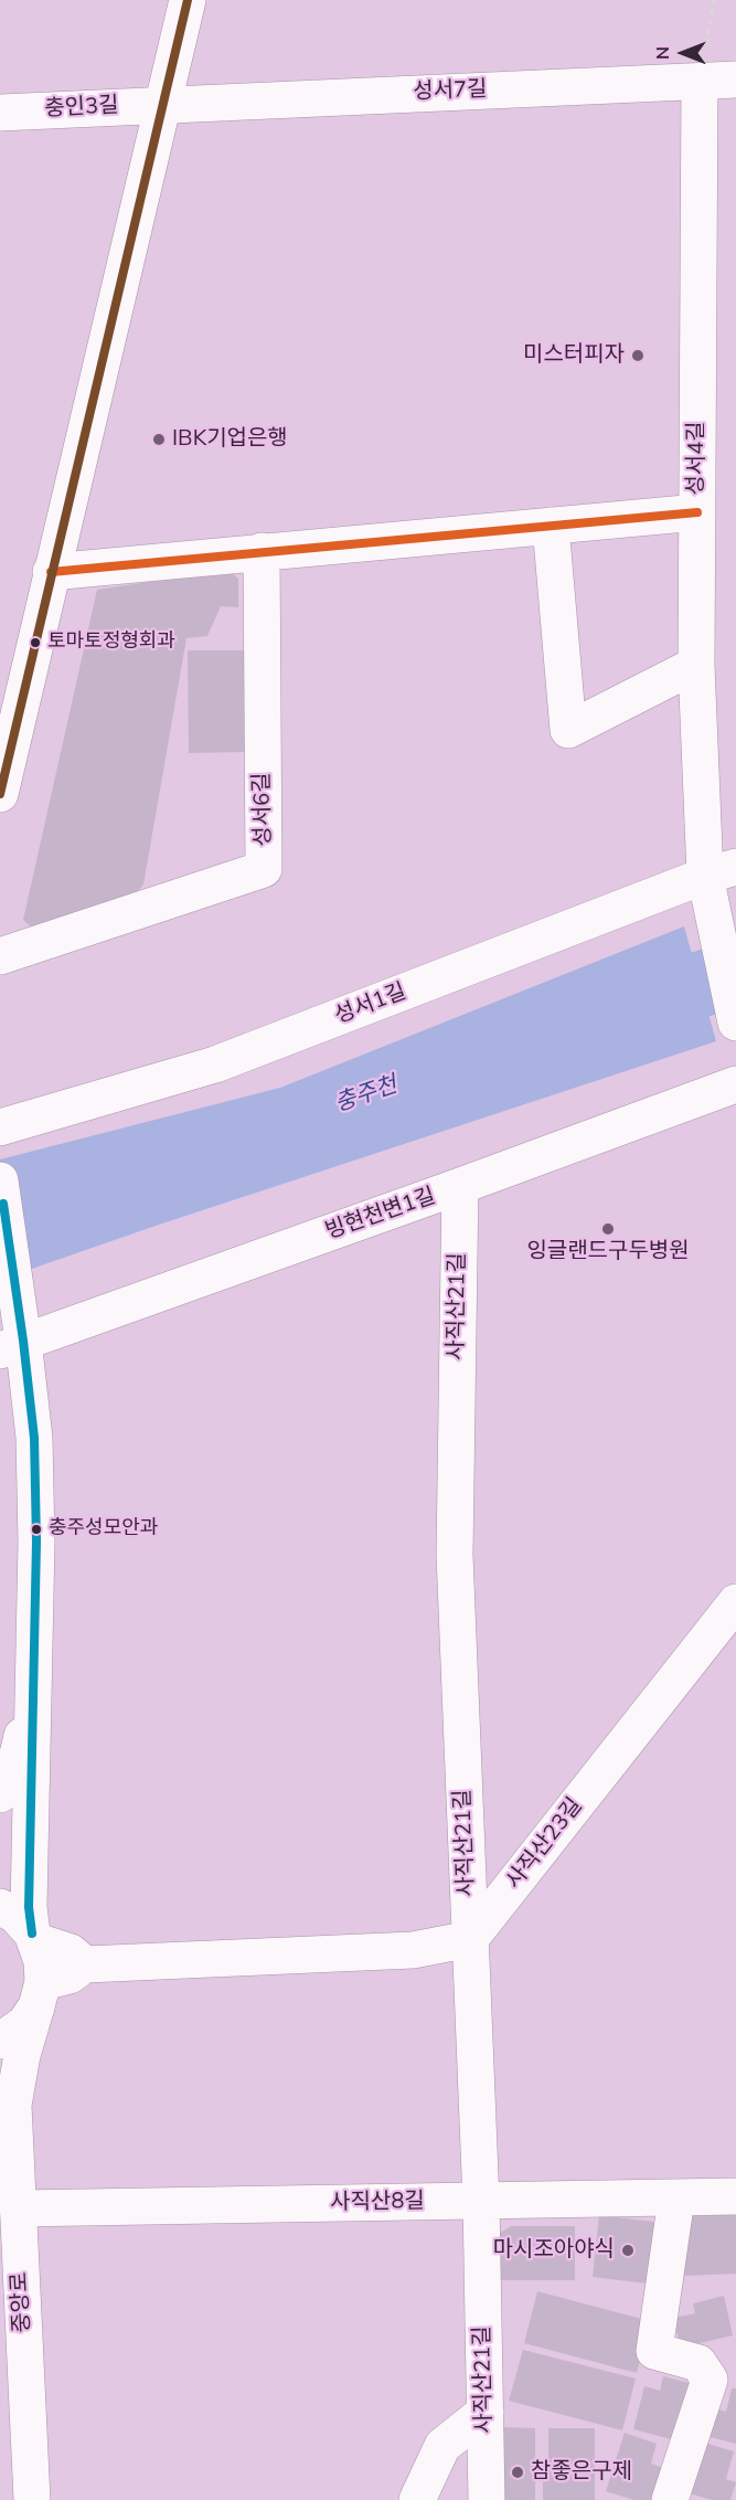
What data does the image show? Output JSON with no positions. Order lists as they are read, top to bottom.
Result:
{
  "streets": {
    "street": [
      "성서7길",
      "충인3길",
      "성서4길",
      "성서6길",
      "성서1길",
      "빙현천변1길",
      "사직산21길",
      "사직산23길",
      "사직산8길",
      "중앙로"
    ]
  },
  "crossings": [
    ["성서7길", "충인3길"],
    ["성서7길", "성서4길"],
    ["성서4길", "성서1길"],
    ["빙현천변1길", "사직산21길"],
    ["사직산21길", "사직산23길"],
    ["사직산21길", "사직산8길"],
    ["사직산8길", "중앙로"]
  ],
  "water": ["충주천"],
  "places": [
    "미스터피자",
    "IBK기업은행",
    "토마토정형회과",
    "잉글랜드구두병원",
    "충주성모안과",
    "마시조아야식",
    "참좋은구제"
  ],
  "north": "left"
}
